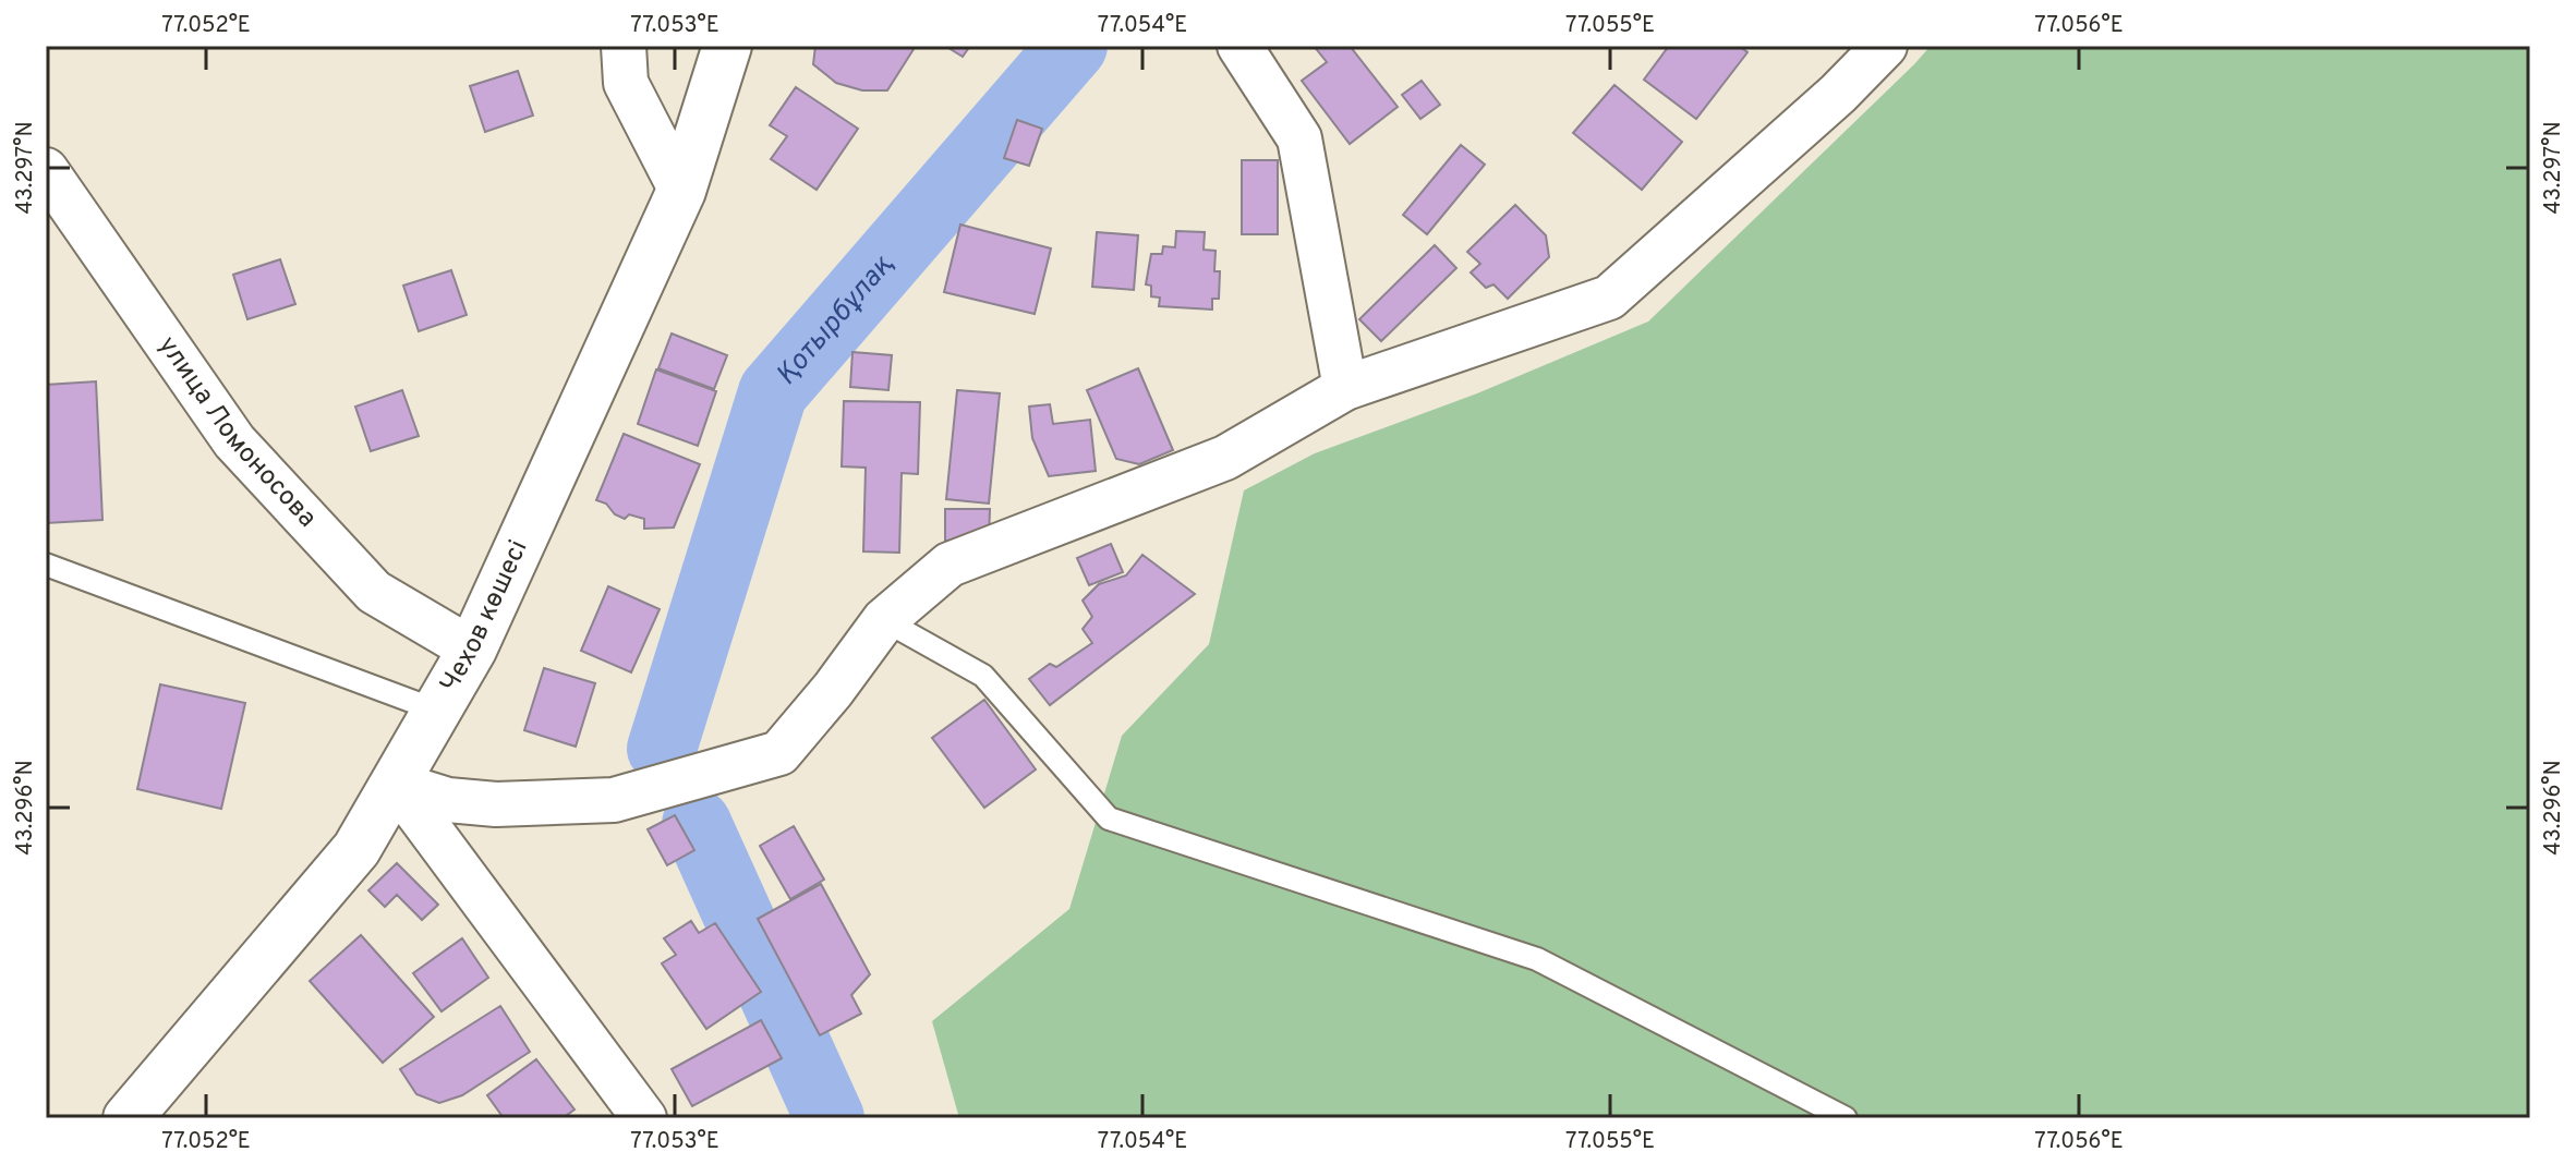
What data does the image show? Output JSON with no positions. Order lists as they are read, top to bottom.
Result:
{
  "streets": {
    "main road": ["Чехов көшесі"],
    "street": ["улица Ломоносова"]
  },
  "crossings": [
    ["улица Ломоносова", "Чехов көшесі"]
  ],
  "water": ["Қотырбұлақ"],
  "coordinates": [
    "77.052°E",
    "77.053°E",
    "77.054°E",
    "77.055°E",
    "77.056°E",
    "43.297°N",
    "43.296°N"
  ]
}
